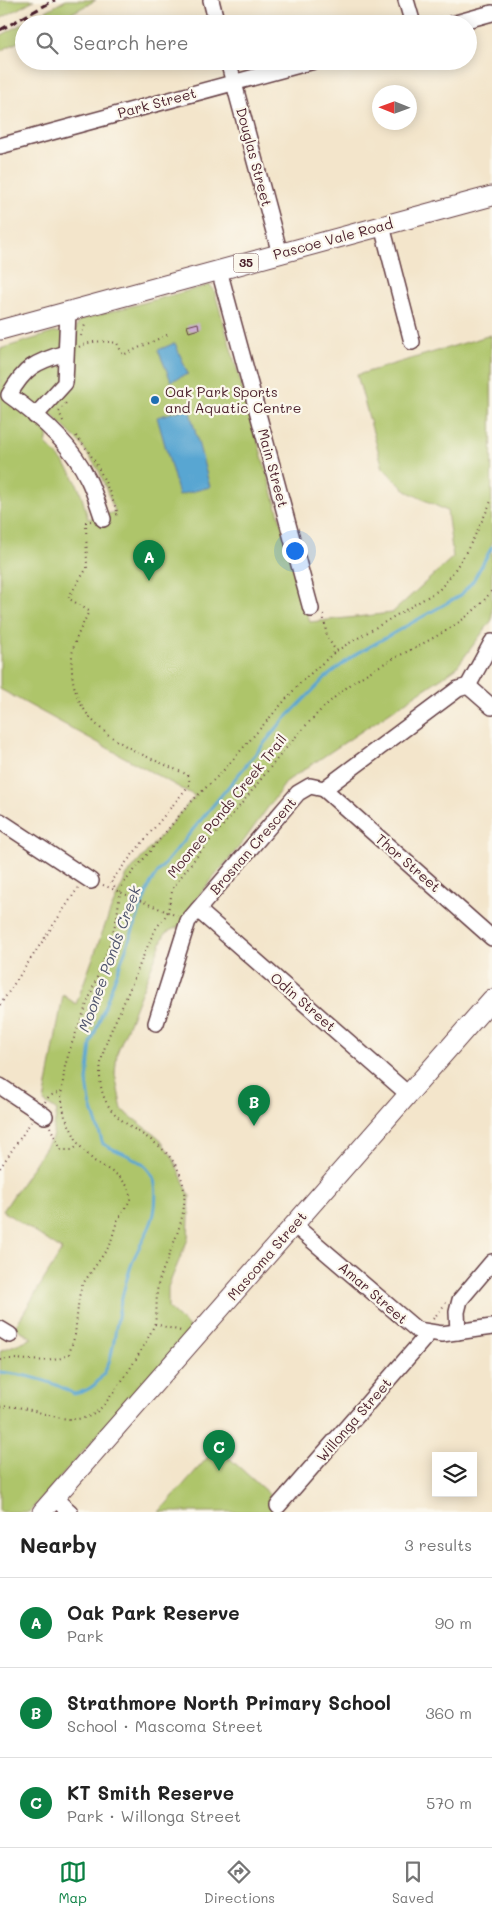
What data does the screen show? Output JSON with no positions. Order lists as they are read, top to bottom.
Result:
{
  "streets": {
    "main road": ["Pascoe Vale Road", "35", "Mascoma Street"],
    "street": [
      "Park Street",
      "Douglas Street",
      "Main Street",
      "Brosnan Crescent",
      "Thor Street",
      "Odin Street",
      "Amar Street",
      "Willonga Street"
    ],
    "path": ["Moonee Ponds Creek Trail"]
  },
  "crossings": [
    ["Park Street", "Douglas Street"],
    ["Douglas Street", "Pascoe Vale Road"],
    ["Pascoe Vale Road", "Main Street"],
    ["Brosnan Crescent", "Thor Street"],
    ["Brosnan Crescent", "Odin Street"],
    ["Odin Street", "Mascoma Street"],
    ["Mascoma Street", "Amar Street"],
    ["Amar Street", "Willonga Street"]
  ],
  "water": ["Moonee Ponds Creek"],
  "places": ["Oak Park Sports and Aquatic Centre"],
  "north": "left",
  "page": {
    "search": "Search here",
    "pins": ["A", "B", "C"],
    "heading": ["Nearby", "3 results"],
    "list": [
      {
        "mark": "A",
        "name": "Oak Park Reserve",
        "note": "Park",
        "value": "90 m"
      },
      {
        "mark": "B",
        "name": "Strathmore North Primary School",
        "note": "School · Mascoma Street",
        "value": "360 m"
      },
      {
        "mark": "C",
        "name": "KT Smith Reserve",
        "note": "Park · Willonga Street",
        "value": "570 m"
      }
    ],
    "nav": ["Map", "Directions", "Saved"]
  }
}
